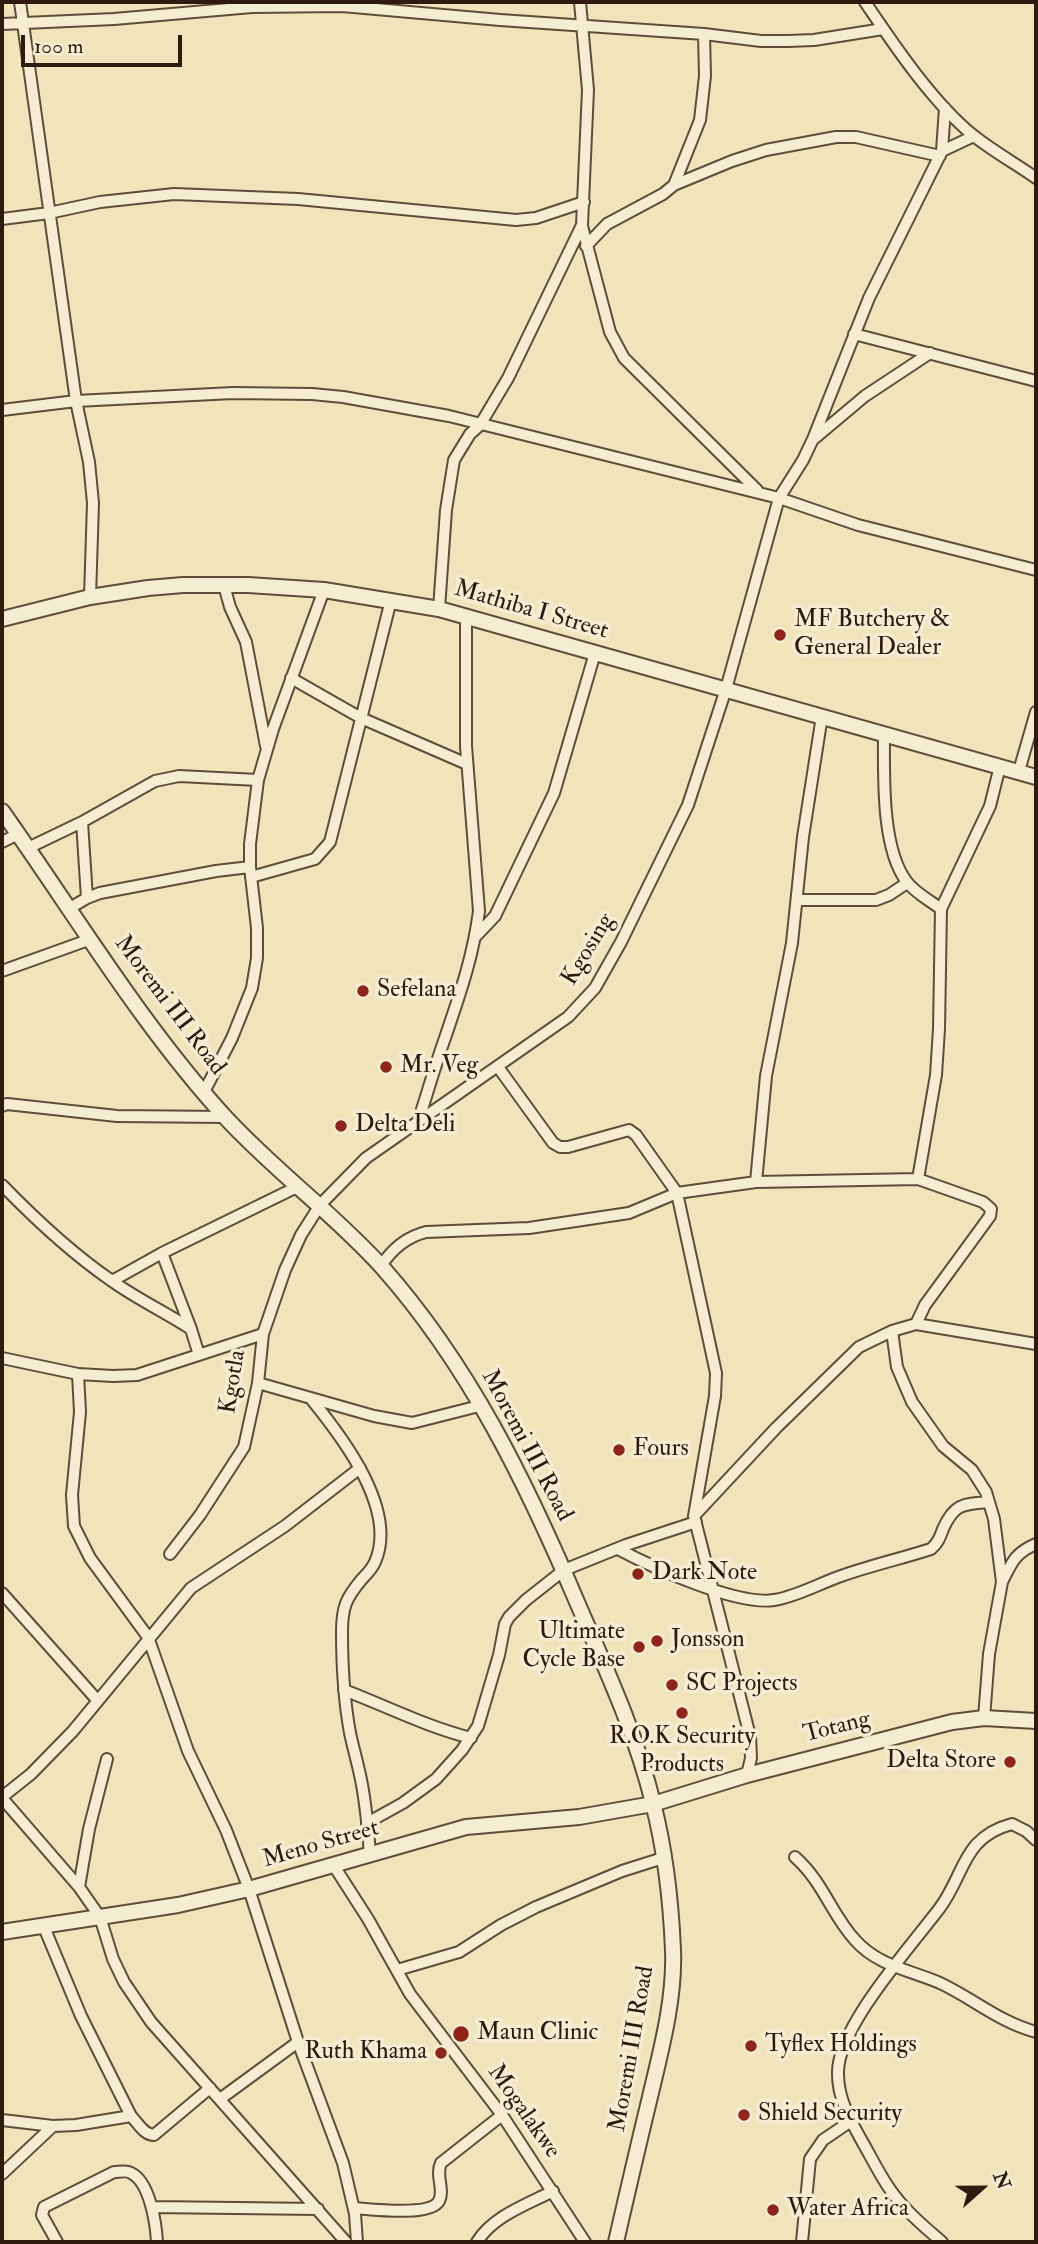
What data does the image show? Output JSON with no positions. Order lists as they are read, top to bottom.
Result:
{
  "streets": {
    "street": [
      "Mathiba I Street",
      "Kgosing",
      "Moremi III Road",
      "Kgotla",
      "Totang",
      "Meno Street",
      "Mogalakwe"
    ]
  },
  "crossings": [
    ["Mathiba I Street", "Kgosing"],
    ["Kgosing", "Moremi III Road"],
    ["Kgosing", "Kgotla"],
    ["Moremi III Road", "Kgotla"],
    ["Moremi III Road", "Totang"],
    ["Moremi III Road", "Meno Street"],
    ["Totang", "Meno Street"],
    ["Meno Street", "Mogalakwe"]
  ],
  "places": [
    "MF Butchery & General Dealer",
    "Sefelana",
    "Mr. Veg",
    "Delta Deli",
    "Fours",
    "Dark Note",
    "Jonsson",
    "Ultimate Cycle Base",
    "SC Projects",
    "R.O.K Security Products",
    "Delta Store",
    "Maun Clinic",
    "Tyflex Holdings",
    "Ruth Khama",
    "Shield Security",
    "Water Africa"
  ],
  "scale_bar": "100 m",
  "north": "right"
}
